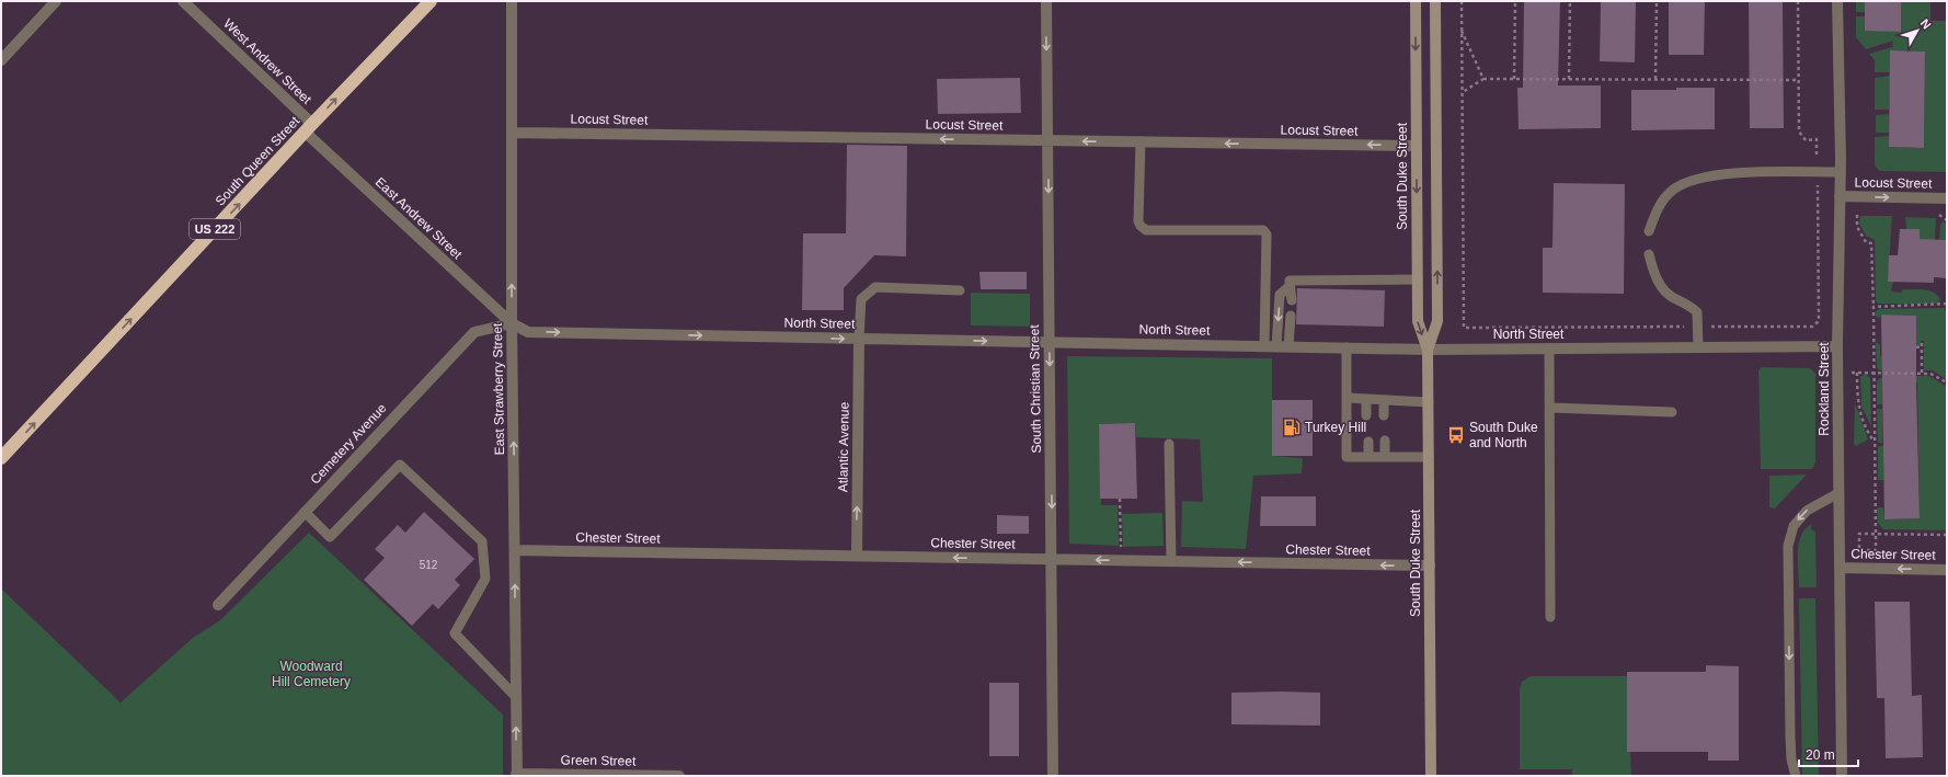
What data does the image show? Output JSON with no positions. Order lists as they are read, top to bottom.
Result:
{
  "streets": {
    "highway": ["South Queen Street", "US 222"],
    "main road": ["South Duke Street"],
    "street": [
      "West Andrew Street",
      "Locust Street",
      "East Andrew Street",
      "North Street",
      "East Strawberry Street",
      "South Christian Street",
      "Rockland Street",
      "Cemetery Avenue",
      "Atlantic Avenue",
      "Chester Street",
      "Green Street"
    ]
  },
  "crossings": [
    ["West Andrew Street", "South Queen Street"],
    ["West Andrew Street", "East Andrew Street"],
    ["Locust Street", "South Duke Street"],
    ["Locust Street", "East Strawberry Street"],
    ["Locust Street", "South Christian Street"],
    ["Locust Street", "Rockland Street"],
    ["South Queen Street", "East Andrew Street"],
    ["South Duke Street", "North Street"],
    ["South Duke Street", "Chester Street"],
    ["East Andrew Street", "North Street"],
    ["East Andrew Street", "East Strawberry Street"],
    ["East Andrew Street", "Cemetery Avenue"],
    ["North Street", "East Strawberry Street"],
    ["North Street", "South Christian Street"],
    ["North Street", "Rockland Street"],
    ["North Street", "Cemetery Avenue"],
    ["North Street", "Atlantic Avenue"],
    ["East Strawberry Street", "Cemetery Avenue"],
    ["East Strawberry Street", "Chester Street"],
    ["East Strawberry Street", "Green Street"],
    ["South Christian Street", "Chester Street"],
    ["Rockland Street", "Chester Street"],
    ["Atlantic Avenue", "Chester Street"]
  ],
  "one_way": [
    "South Queen Street",
    "North Street",
    "East Strawberry Street",
    "South Christian Street",
    "Atlantic Avenue",
    "Chester Street"
  ],
  "parks": ["Woodward Hill Cemetery"],
  "places": {
    "fuel station": ["Turkey Hill"],
    "bus stop": ["South Duke and North"]
  },
  "house_numbers": ["512"],
  "scale_bar": "20 m",
  "north": "top right"
}
